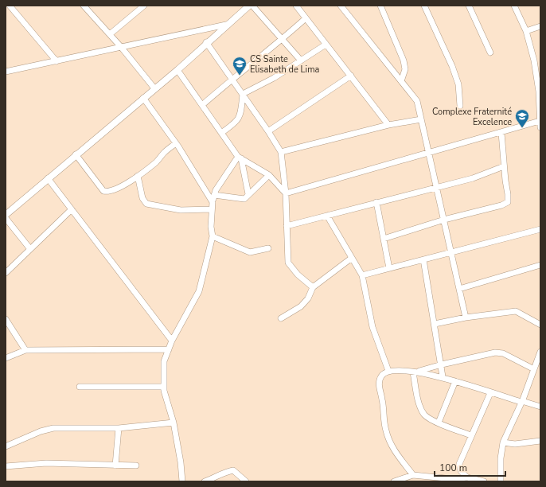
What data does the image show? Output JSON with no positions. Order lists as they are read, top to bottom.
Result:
{
  "places": {
    "school or university": ["CS Sainte Elisabeth de Lima", "Complexe Fraternité Excelence"]
  },
  "scale_bar": "100 m"
}
